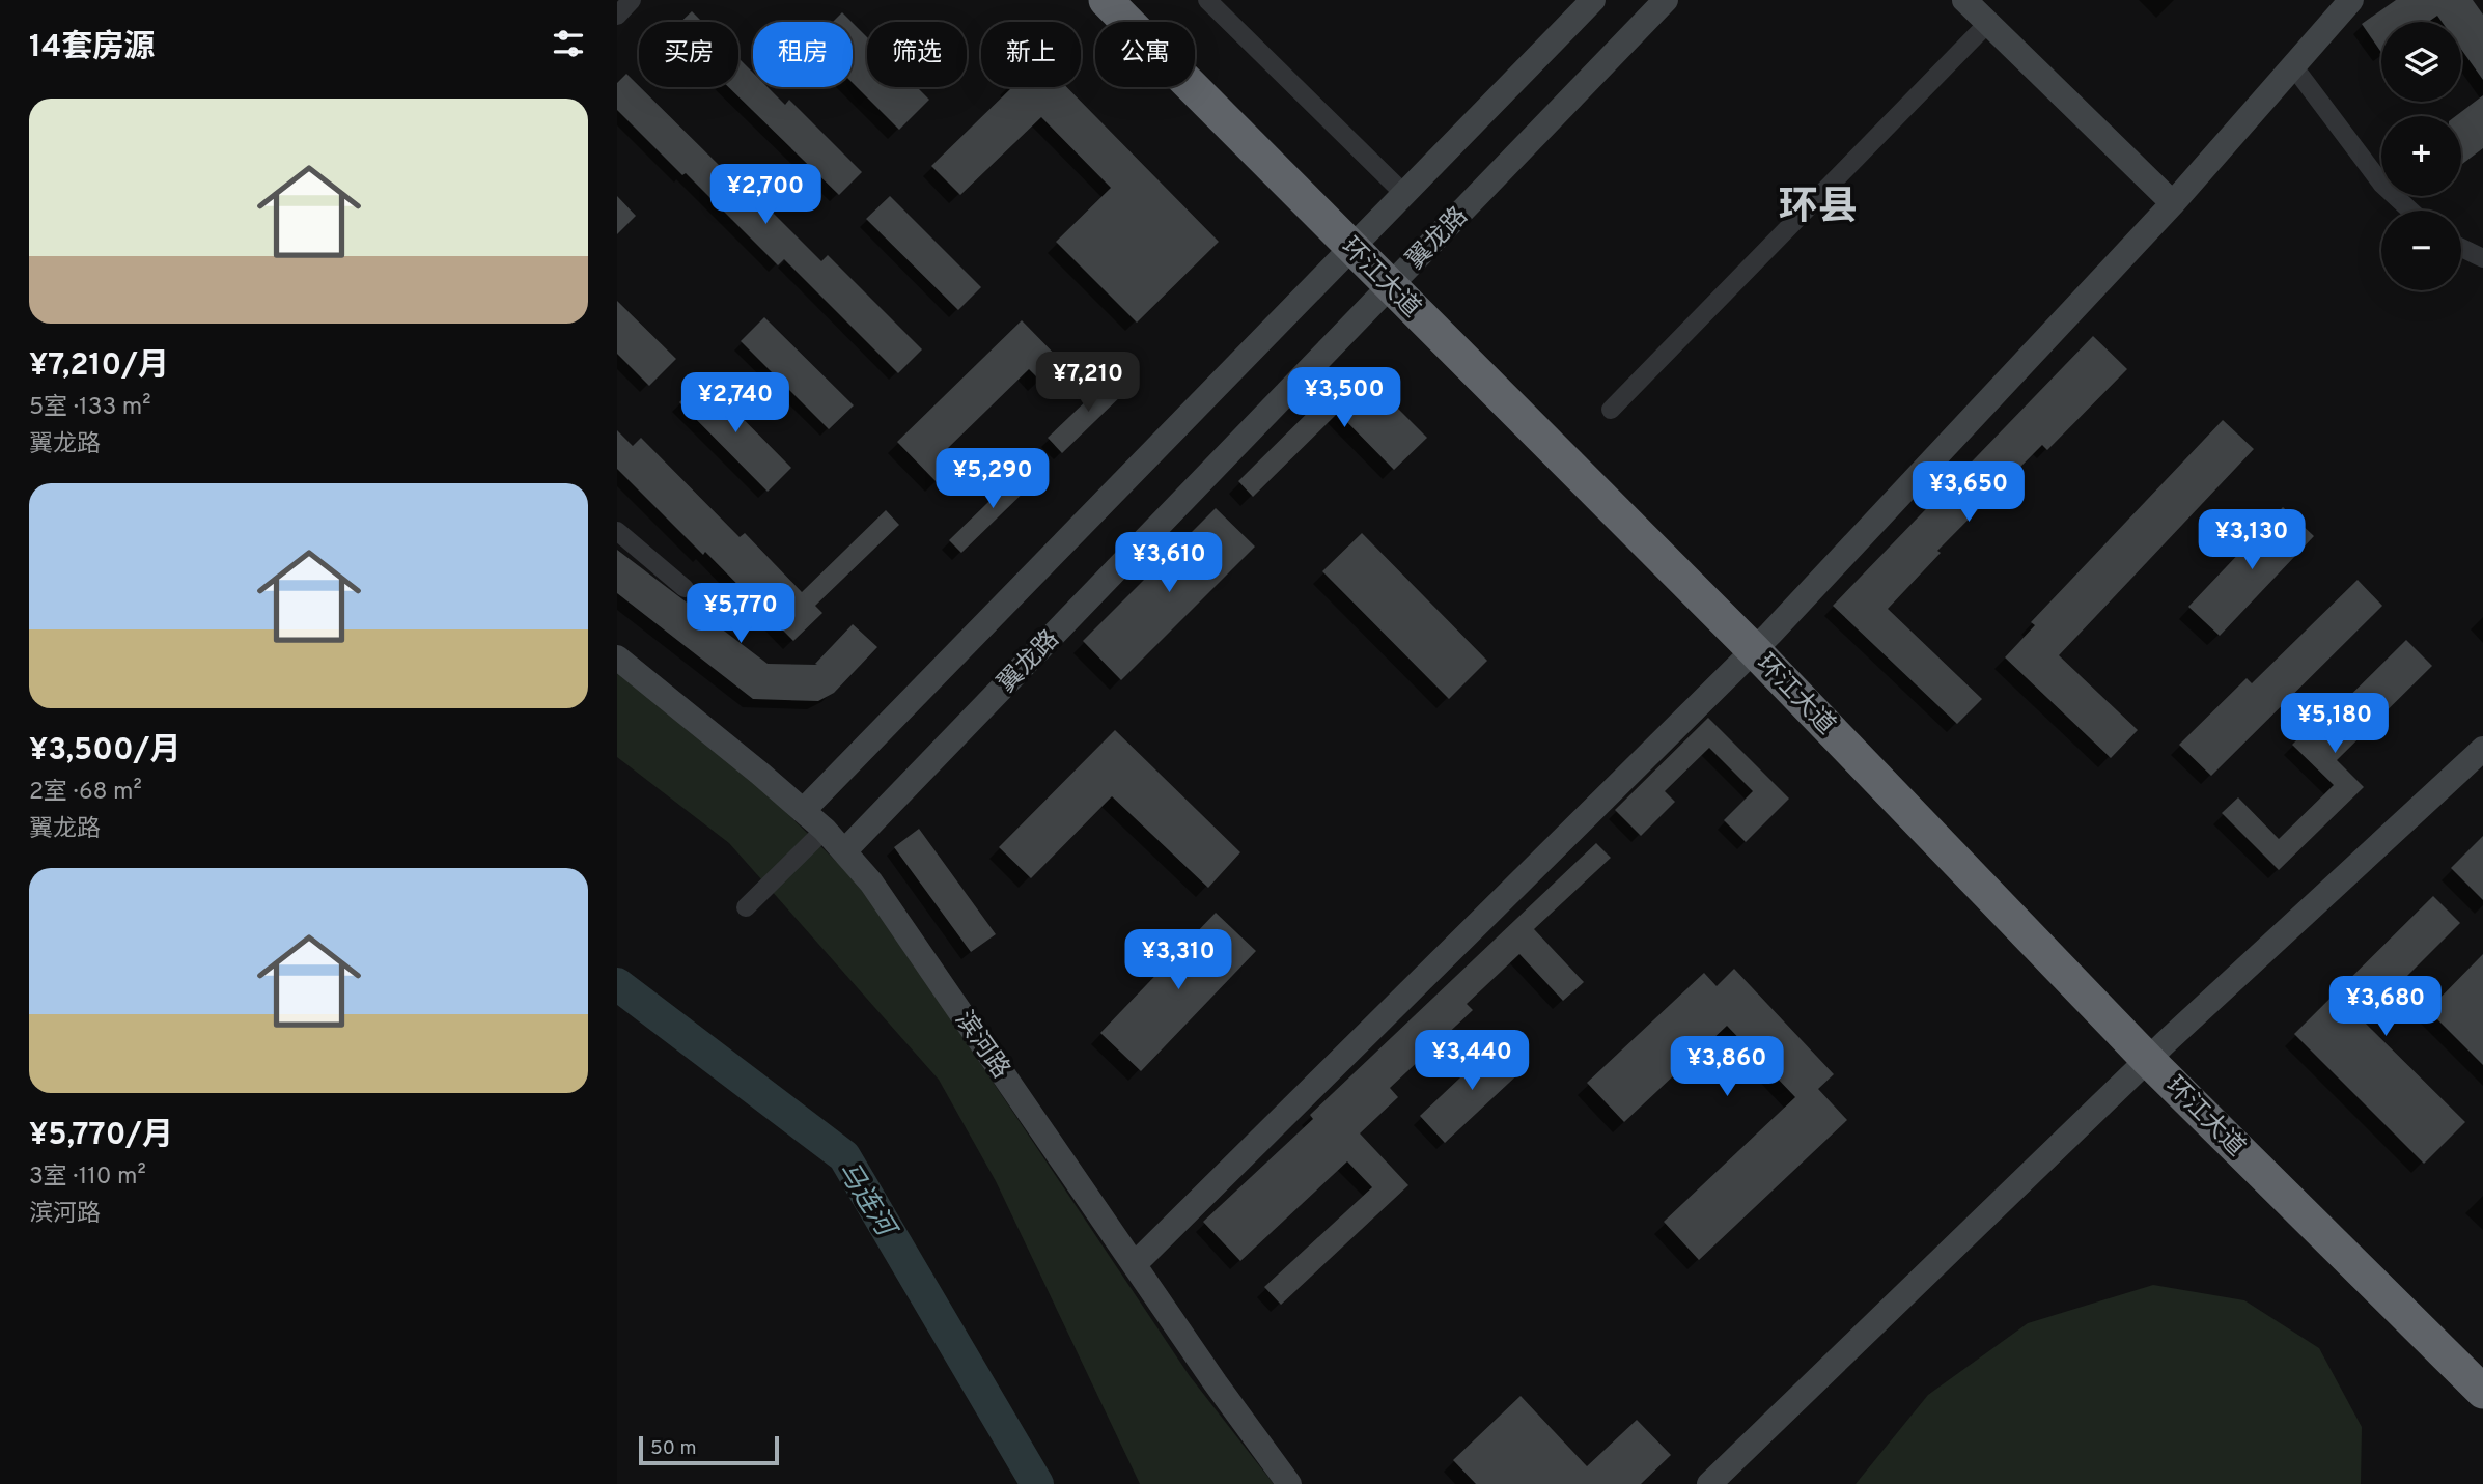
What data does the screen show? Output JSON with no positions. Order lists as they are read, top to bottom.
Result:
{
  "streets": {
    "highway": ["环江大道"],
    "main road": ["翼龙路", "滨河路"]
  },
  "crossings": [
    ["翼龙路", "环江大道"],
    ["翼龙路", "滨河路"]
  ],
  "districts": ["环县"],
  "water": ["马连河"],
  "scale_bar": "50 m",
  "page": {
    "heading": "14套房源",
    "map_buttons": ["+", "−"],
    "chip": [
      "买房",
      "租房",
      "筛选",
      "新上",
      "公寓"
    ],
    "list": [
      {
        "name": "¥7,210/月",
        "note": "5室 · 133 m² · 翼龙路"
      },
      {
        "name": "¥3,500/月",
        "note": "2室 · 68 m² · 翼龙路"
      },
      {
        "name": "¥5,770/月",
        "note": "3室 · 110 m² · 滨河路"
      }
    ],
    "price": [
      "¥2,700",
      "¥7,210",
      "¥3,500",
      "¥2,740",
      "¥5,290",
      "¥3,650",
      "¥3,130",
      "¥3,610",
      "¥5,770",
      "¥5,180",
      "¥3,310",
      "¥3,680",
      "¥3,440",
      "¥3,860"
    ],
    "scale": "50 m"
  }
}
